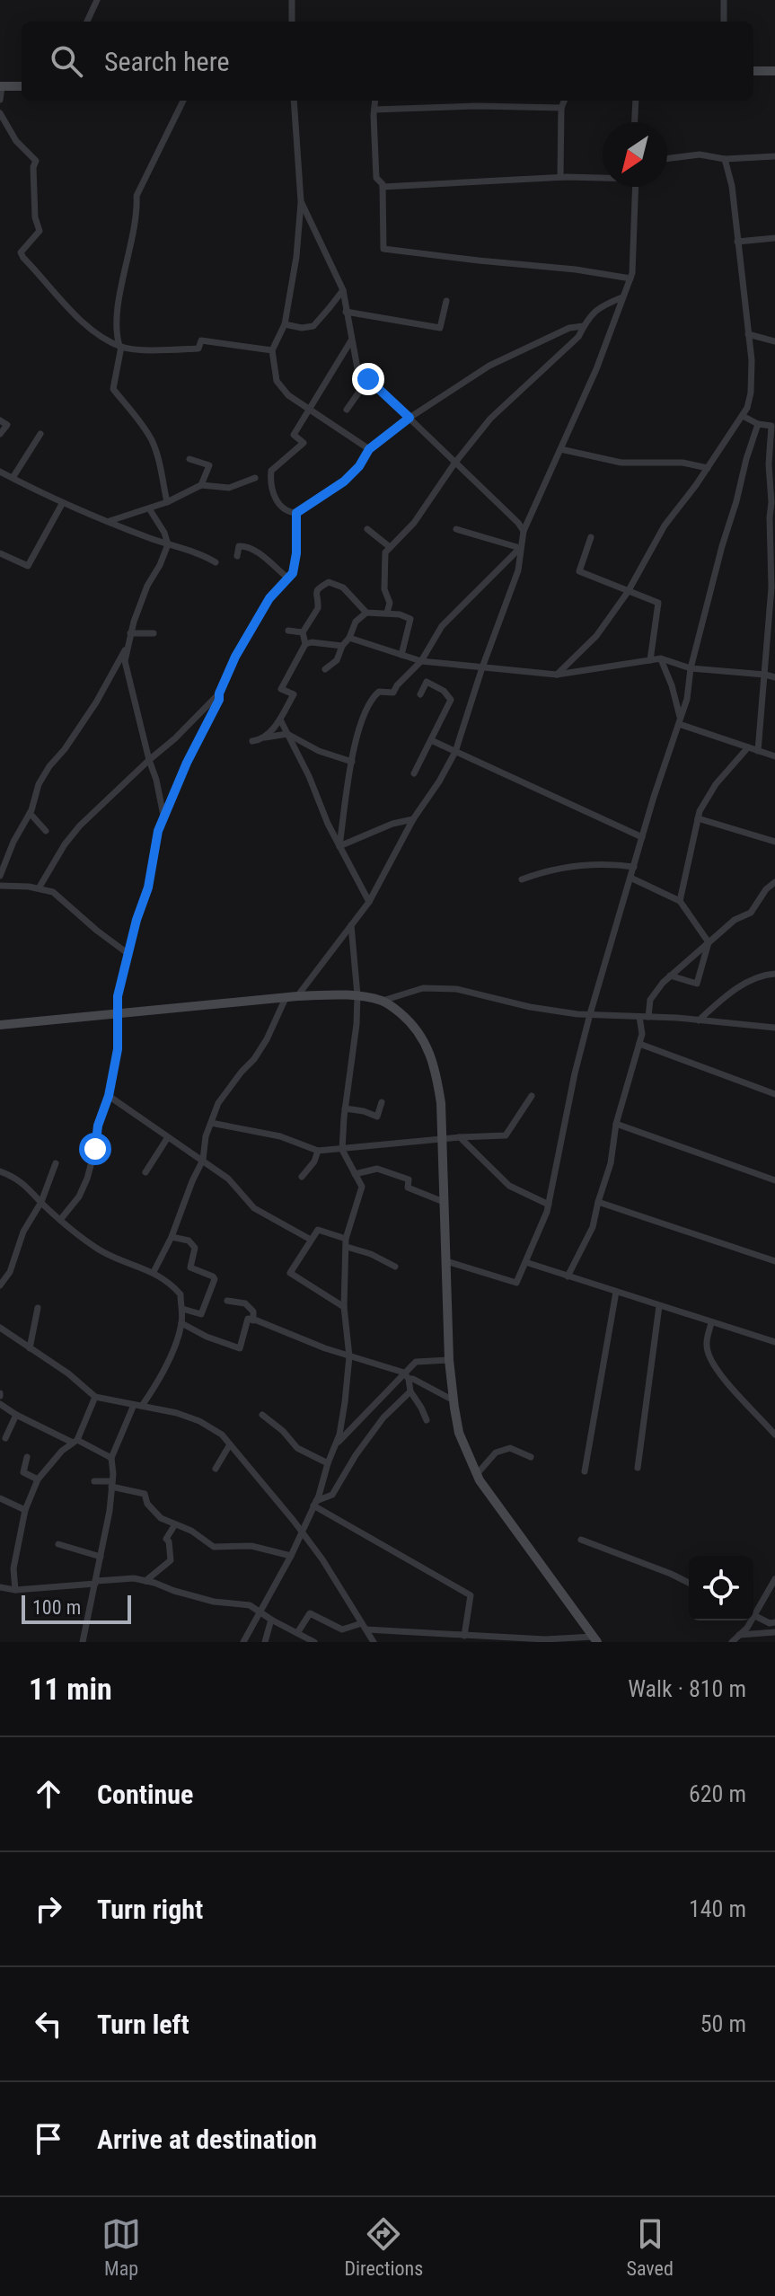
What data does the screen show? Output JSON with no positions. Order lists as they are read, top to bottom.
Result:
{
  "scale_bar": "100 m",
  "north": "bottom left",
  "page": {
    "search": "Search here",
    "scale": "100 m",
    "heading": ["11 min", "Walk · 810 m"],
    "list": [
      ["Continue", "620 m"],
      ["Turn right", "140 m"],
      ["Turn left", "50 m"],
      "Arrive at destination"
    ],
    "nav": ["Map", "Directions", "Saved"]
  }
}
